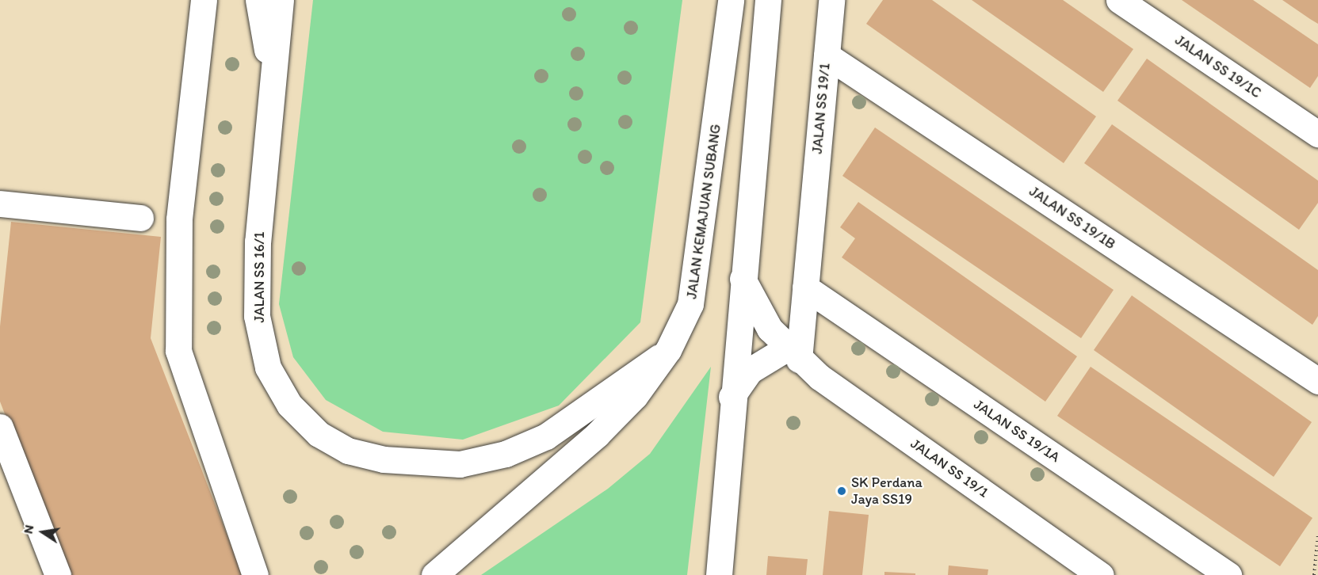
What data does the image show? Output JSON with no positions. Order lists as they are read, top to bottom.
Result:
{
  "streets": {
    "street": [
      "JALAN SS 19/1C",
      "JALAN SS 19/1",
      "JALAN KEMAJUAN SUBANG",
      "JALAN SS 19/1B",
      "JALAN SS 16/1",
      "JALAN SS 19/1A"
    ]
  },
  "crossings": [
    ["JALAN SS 19/1", "JALAN SS 19/1B"],
    ["JALAN SS 19/1", "JALAN SS 19/1A"],
    ["JALAN KEMAJUAN SUBANG", "JALAN SS 16/1"]
  ],
  "places": ["SK Perdana Jaya SS19"],
  "north": "left"
}
